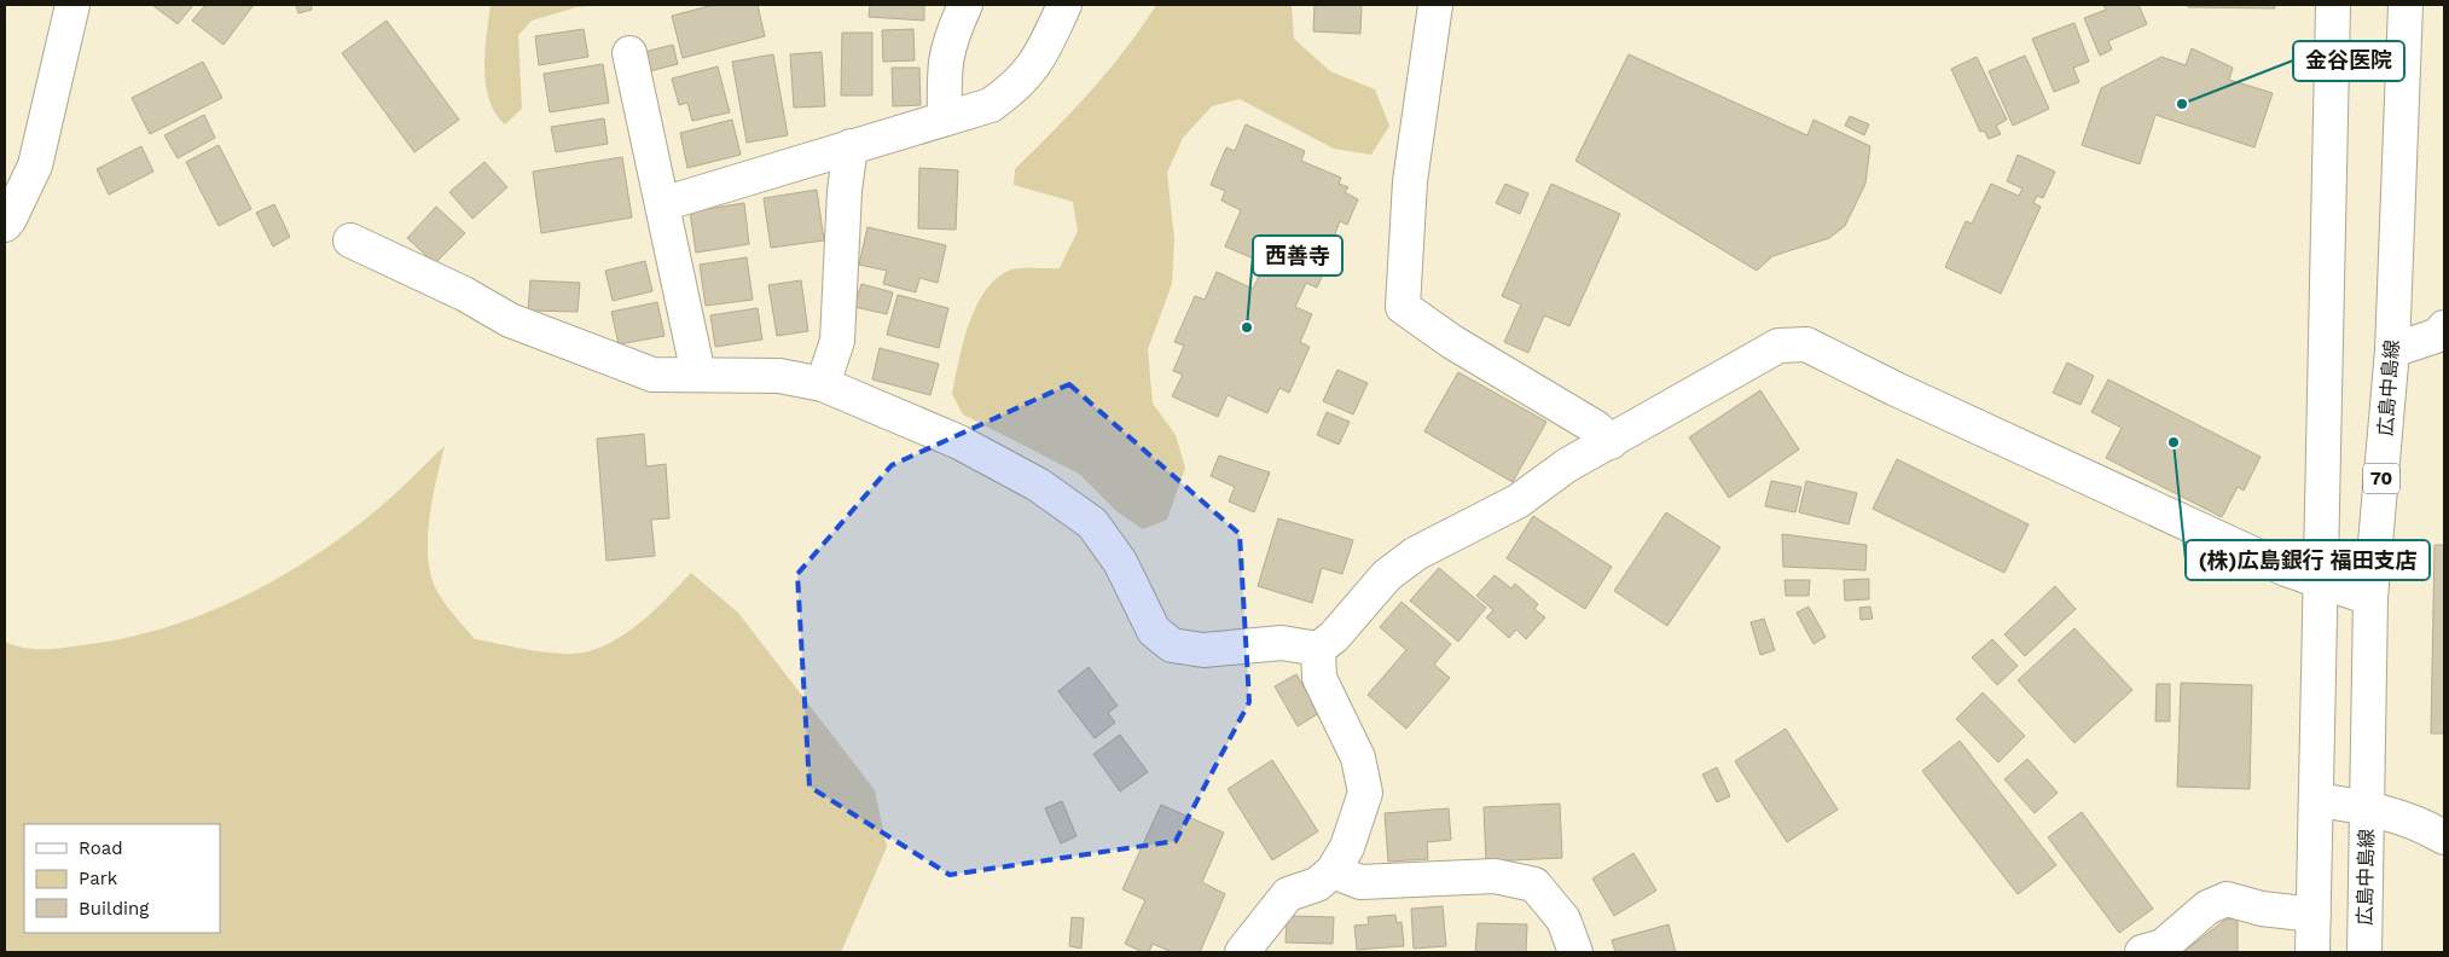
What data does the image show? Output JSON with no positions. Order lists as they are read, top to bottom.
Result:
{
  "streets": {
    "street": ["広島中島線", "70"]
  },
  "places": ["金谷医院", "西善寺", "(株)広島銀行 福田支店"],
  "legend": ["Road", "Park", "Building"]
}
